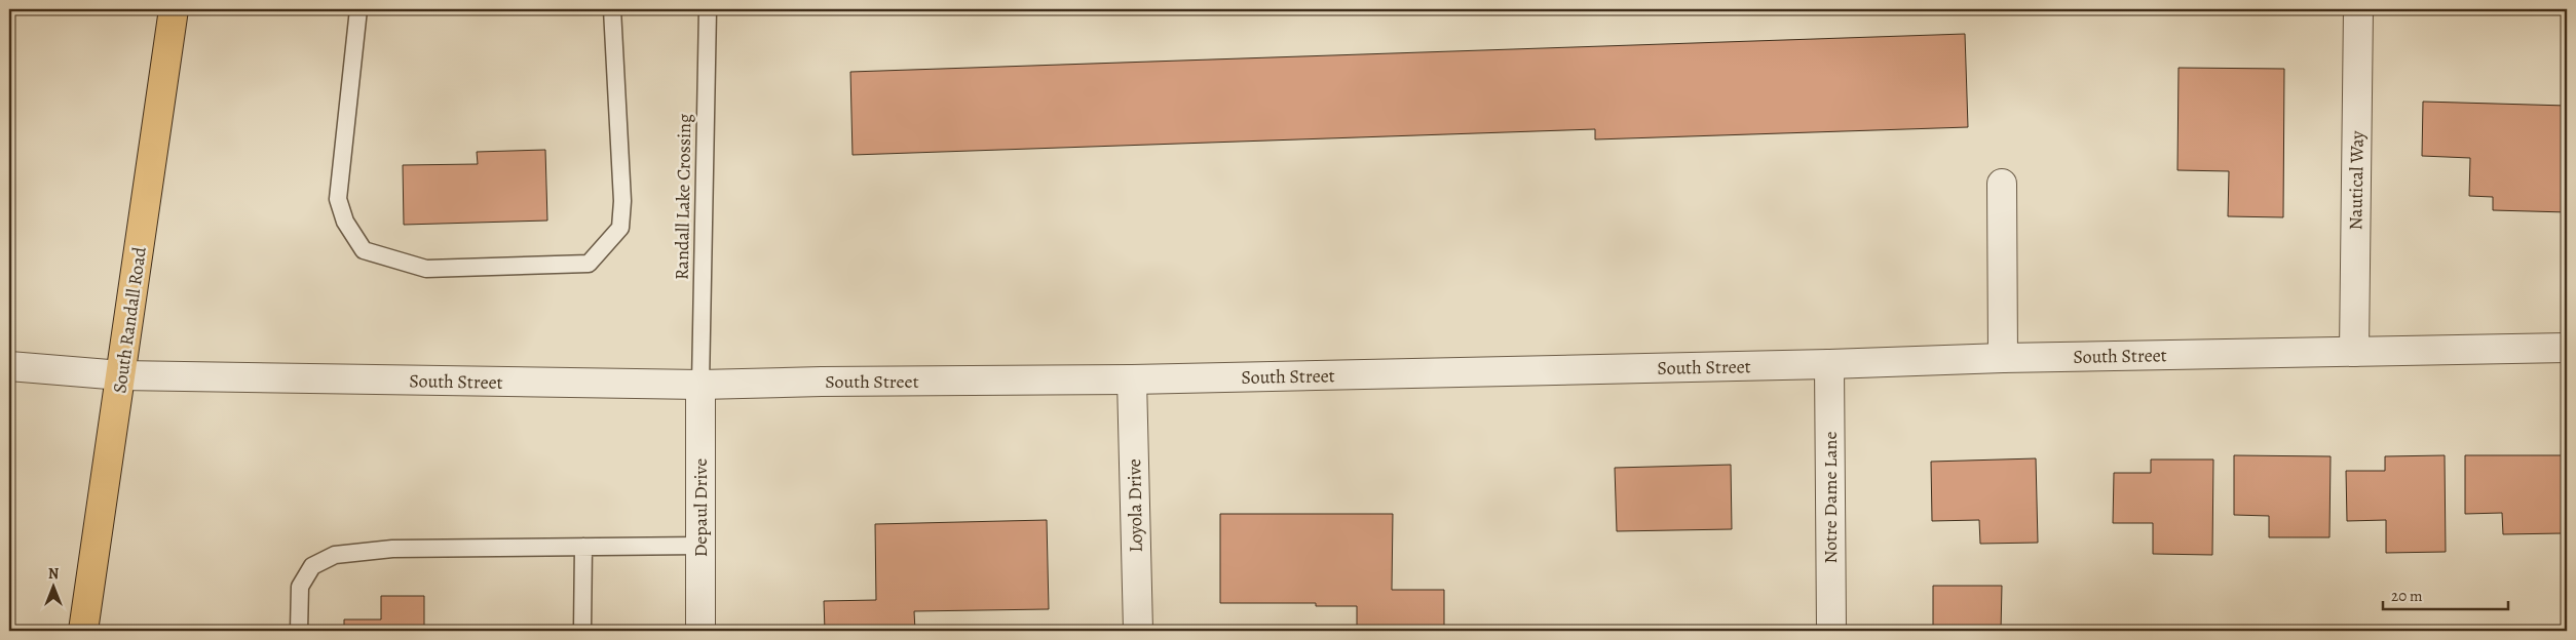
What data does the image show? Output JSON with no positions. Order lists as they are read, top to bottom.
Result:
{
  "streets": {
    "main road": ["South Randall Road"],
    "street": [
      "Nautical Way",
      "South Street",
      "Notre Dame Lane",
      "Loyola Drive",
      "Depaul Drive"
    ],
    "lane": ["Randall Lake Crossing"]
  },
  "crossings": [
    ["Nautical Way", "South Street"],
    ["Randall Lake Crossing", "South Street"],
    ["Randall Lake Crossing", "Depaul Drive"],
    ["South Randall Road", "South Street"],
    ["South Street", "Notre Dame Lane"],
    ["South Street", "Loyola Drive"],
    ["South Street", "Depaul Drive"]
  ],
  "scale_bar": "20 m",
  "north": "top"
}
